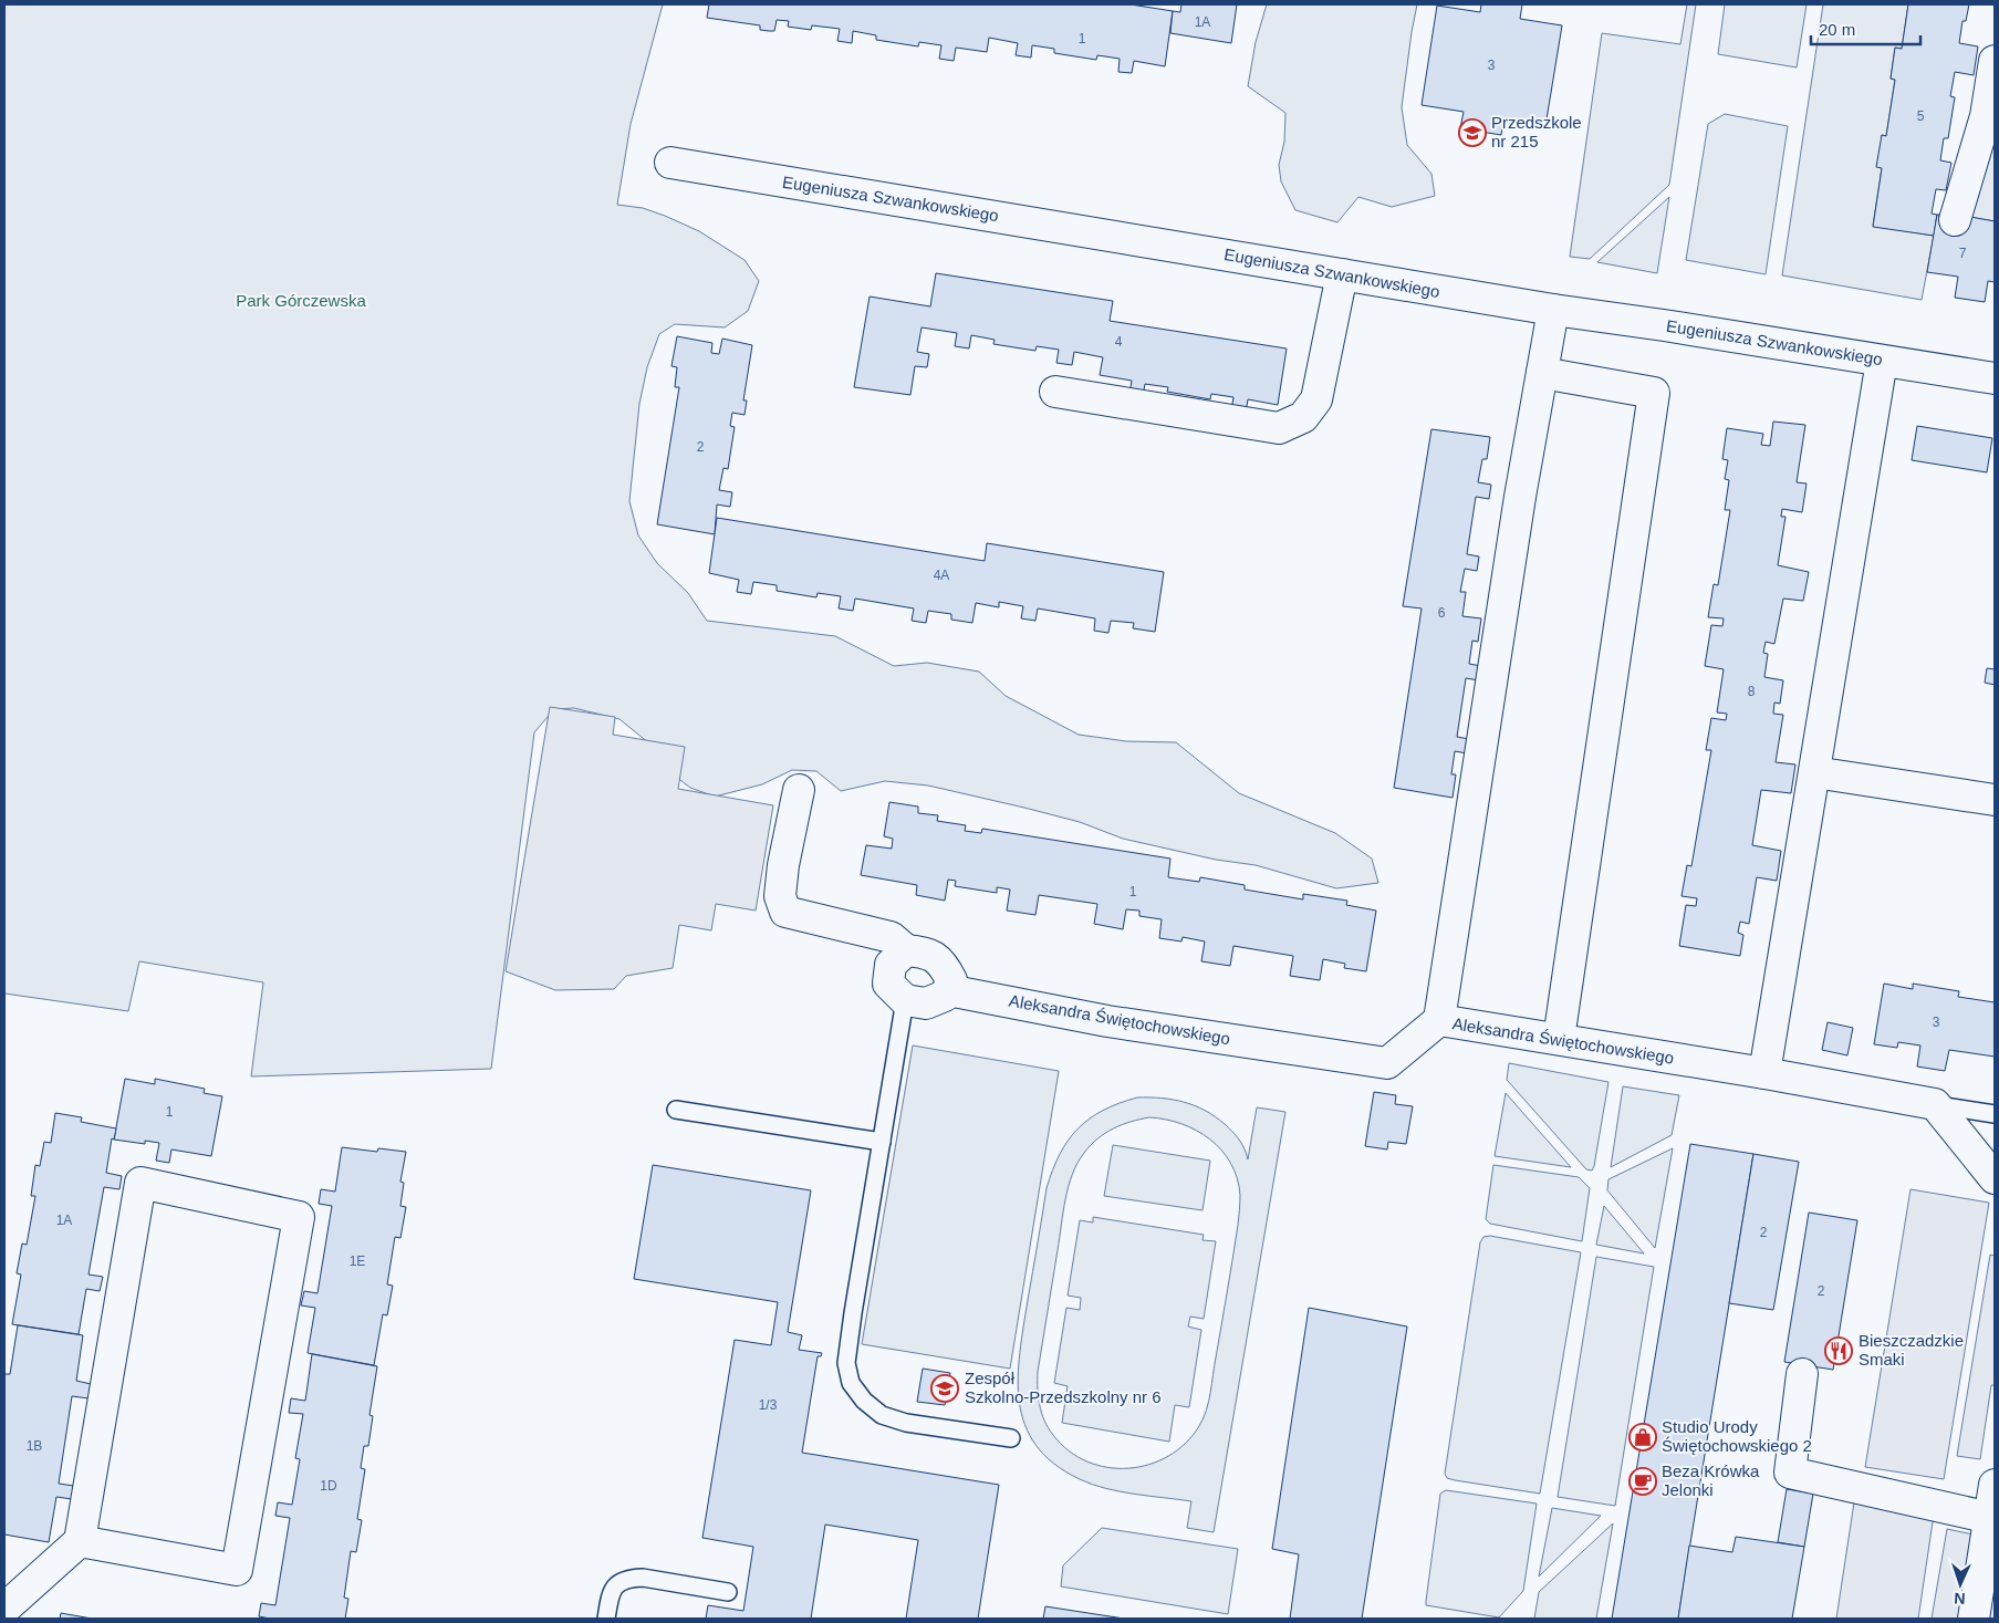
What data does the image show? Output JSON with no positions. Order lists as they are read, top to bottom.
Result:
{
  "streets": {
    "street": ["Eugeniusza Szwankowskiego", "Aleksandra Świętochowskiego"]
  },
  "parks": ["Park Górczewska"],
  "places": {
    "school or university": ["Przedszkole nr 215", "Zespół Szkolno-Przedszkolny nr 6"],
    "restaurant": ["Bieszczadzkie Smaki"],
    "shop": ["Studio Urody Świętochowskiego 2"],
    "cafe": ["Beza Krówka Jelonki"]
  },
  "house_numbers": [
    "1A",
    "1",
    "3",
    "5",
    "7",
    "4",
    "2",
    "4A",
    "6",
    "8",
    "1",
    "3",
    "1",
    "1A",
    "2",
    "1E",
    "2",
    "1/3",
    "1B",
    "1D"
  ],
  "scale_bar": "20 m",
  "north": "bottom"
}
